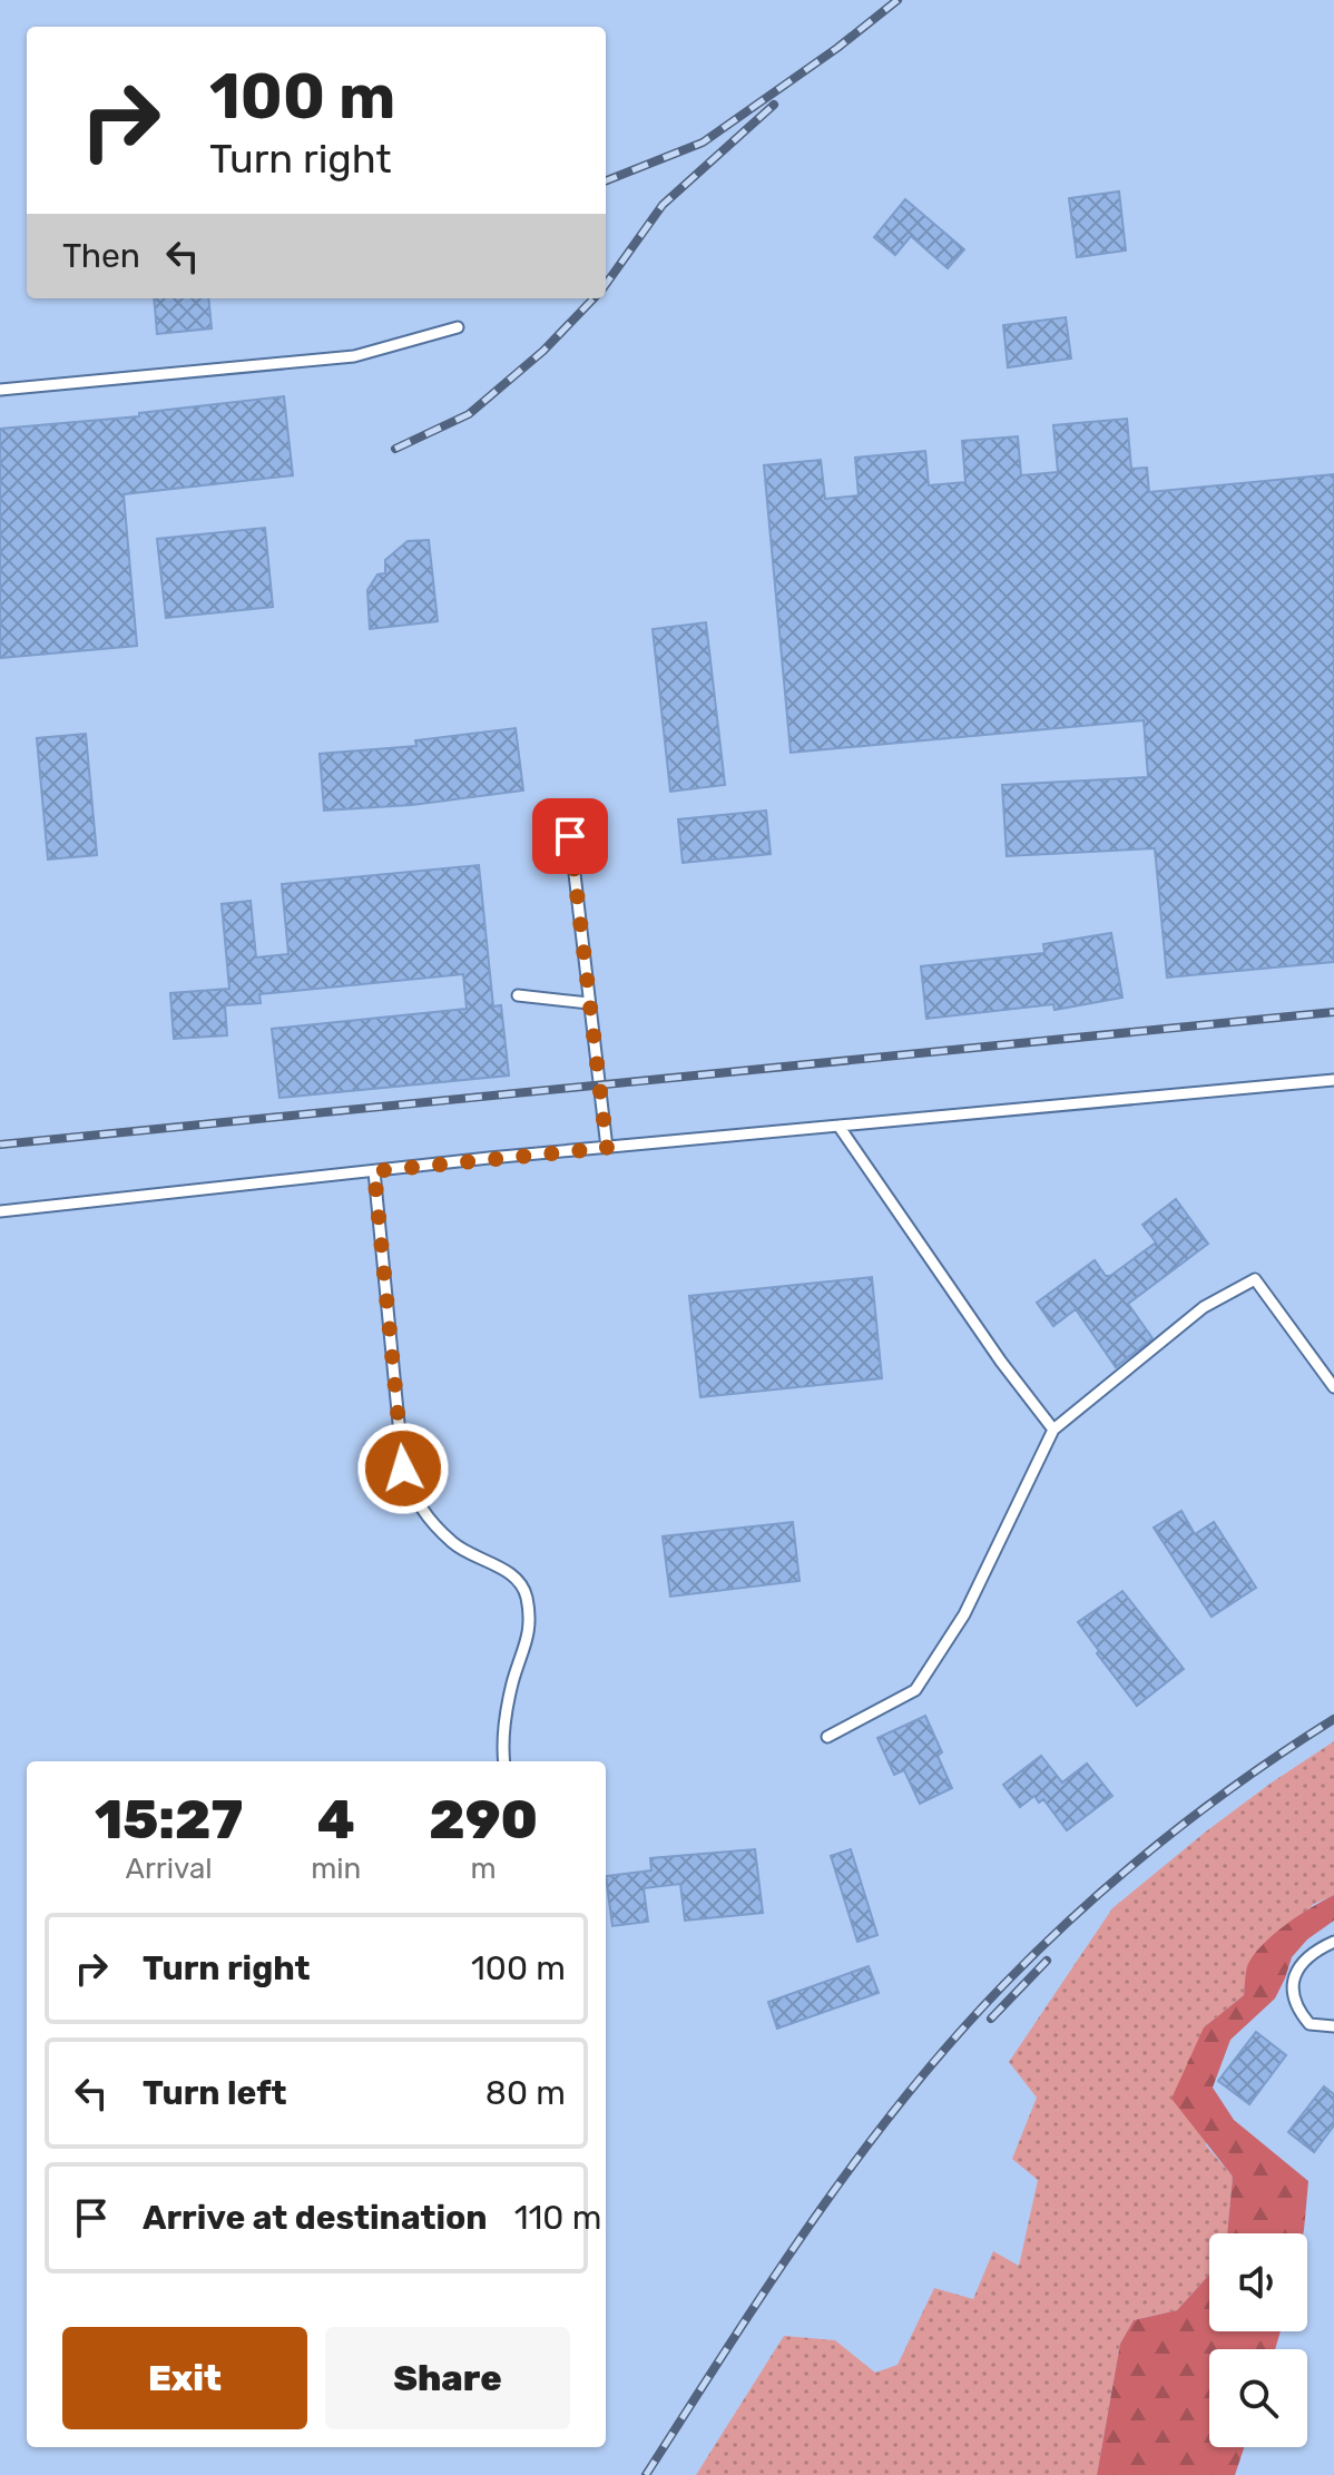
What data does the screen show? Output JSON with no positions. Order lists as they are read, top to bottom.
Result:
{
  "page": {
    "turn": ["100 m", "Turn right"],
    "then": "Then",
    "eta": [
      "15:27",
      "Arrival",
      "4",
      "min",
      "290",
      "m"
    ],
    "list": [
      {
        "name": "Turn right",
        "value": "100 m"
      },
      {
        "name": "Turn left",
        "value": "80 m"
      },
      {
        "name": "Arrive at destination",
        "value": "110 m"
      }
    ],
    "buttons": ["Exit", "Share"]
  }
}
